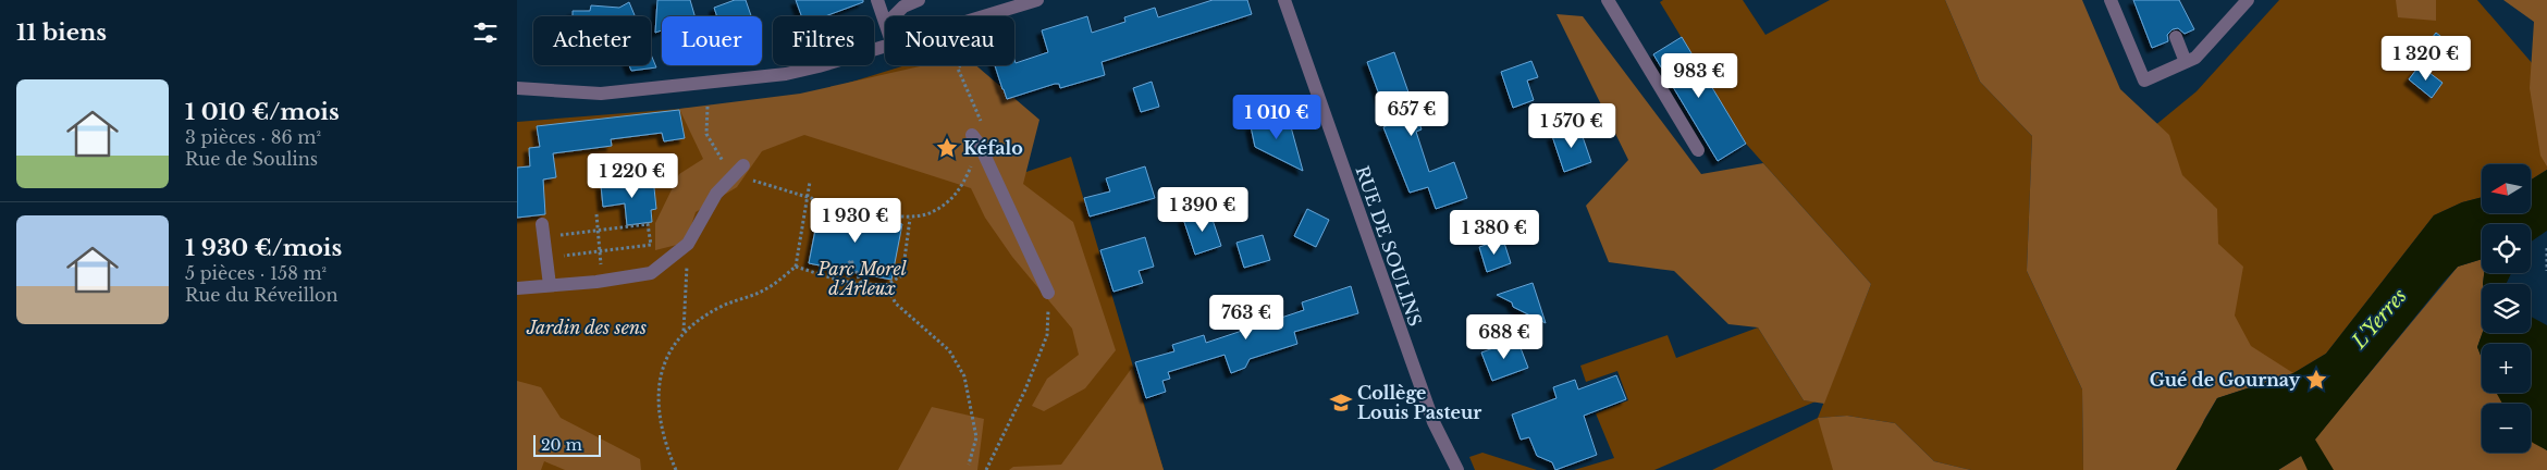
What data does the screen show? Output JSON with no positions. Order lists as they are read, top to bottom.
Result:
{
  "streets": {
    "street": ["RUE DE SOULINS"]
  },
  "water": ["L'Yerres"],
  "parks": ["Parc Morel d’Arleux", "Jardin des sens"],
  "places": {
    "place": ["Kéfalo", "Gué de Gournay"],
    "school or university": ["Collège Louis Pasteur"]
  },
  "scale_bar": "20 m",
  "north": "left",
  "page": {
    "heading": "11 biens",
    "chip": [
      "Acheter",
      "Louer",
      "Filtres",
      "Nouveau"
    ],
    "price": [
      "1 320 €",
      "983 €",
      "657 €",
      "1 010 €",
      "1 570 €",
      "1 220 €",
      "1 390 €",
      "1 930 €",
      "1 380 €",
      "763 €",
      "688 €"
    ],
    "list": [
      {
        "name": "1 010 €/mois",
        "note": "3 pièces · 86 m² · Rue de Soulins"
      },
      {
        "name": "1 930 €/mois",
        "note": "5 pièces · 158 m² · Rue du Réveillon"
      }
    ],
    "map_buttons": ["+", "−"],
    "scale": "20 m"
  }
}
